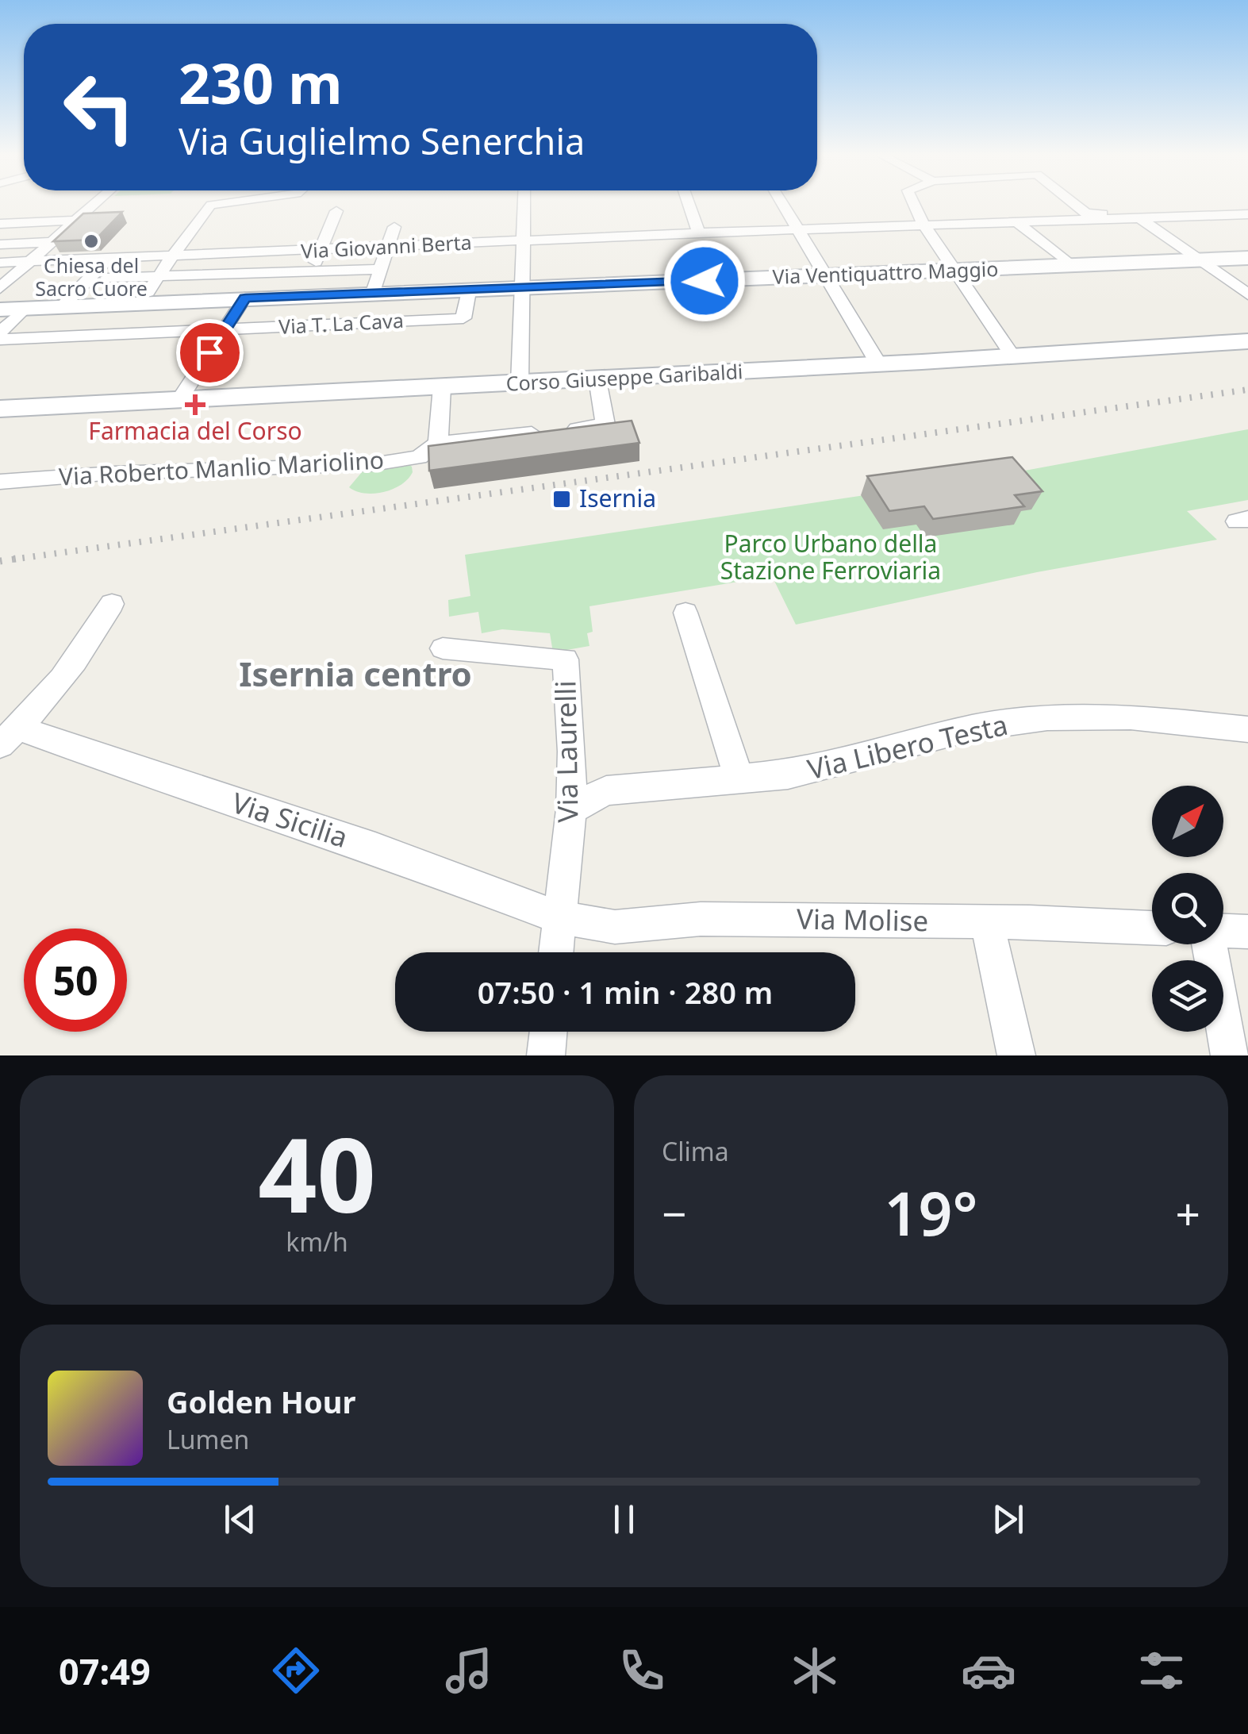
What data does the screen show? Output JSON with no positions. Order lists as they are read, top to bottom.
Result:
{
  "streets": {
    "main road": ["Via Ventiquattro Maggio", "Corso Giuseppe Garibaldi"],
    "street": [
      "Via Giovanni Berta",
      "Via T. La Cava",
      "Via Roberto Manlio Mariolino",
      "Via Libero Testa",
      "Via Laurelli",
      "Via Sicilia",
      "Via Molise"
    ]
  },
  "crossings": [
    ["Via Ventiquattro Maggio", "Via T. La Cava"],
    ["Corso Giuseppe Garibaldi", "Via Roberto Manlio Mariolino"],
    ["Via Libero Testa", "Via Laurelli"],
    ["Via Laurelli", "Via Sicilia"],
    ["Via Laurelli", "Via Molise"],
    ["Via Sicilia", "Via Molise"]
  ],
  "districts": ["Isernia centro"],
  "parks": ["Parco Urbano della Stazione Ferroviaria"],
  "places": {
    "other": ["Chiesa del Sacro Cuore"],
    "health": ["Farmacia del Corso"],
    "transit": ["Isernia"]
  },
  "north": "top right",
  "page": {
    "turn": ["230 m", "Via Guglielmo Senerchia"],
    "limit": "50",
    "trip": "07:50 · 1 min · 280 m",
    "tile": [
      ["40", "km/h"],
      "Clima"
    ],
    "heat": ["−", "19°", "+"],
    "song": ["Golden Hour", "Lumen"],
    "tabs": "07:49"
  }
}
